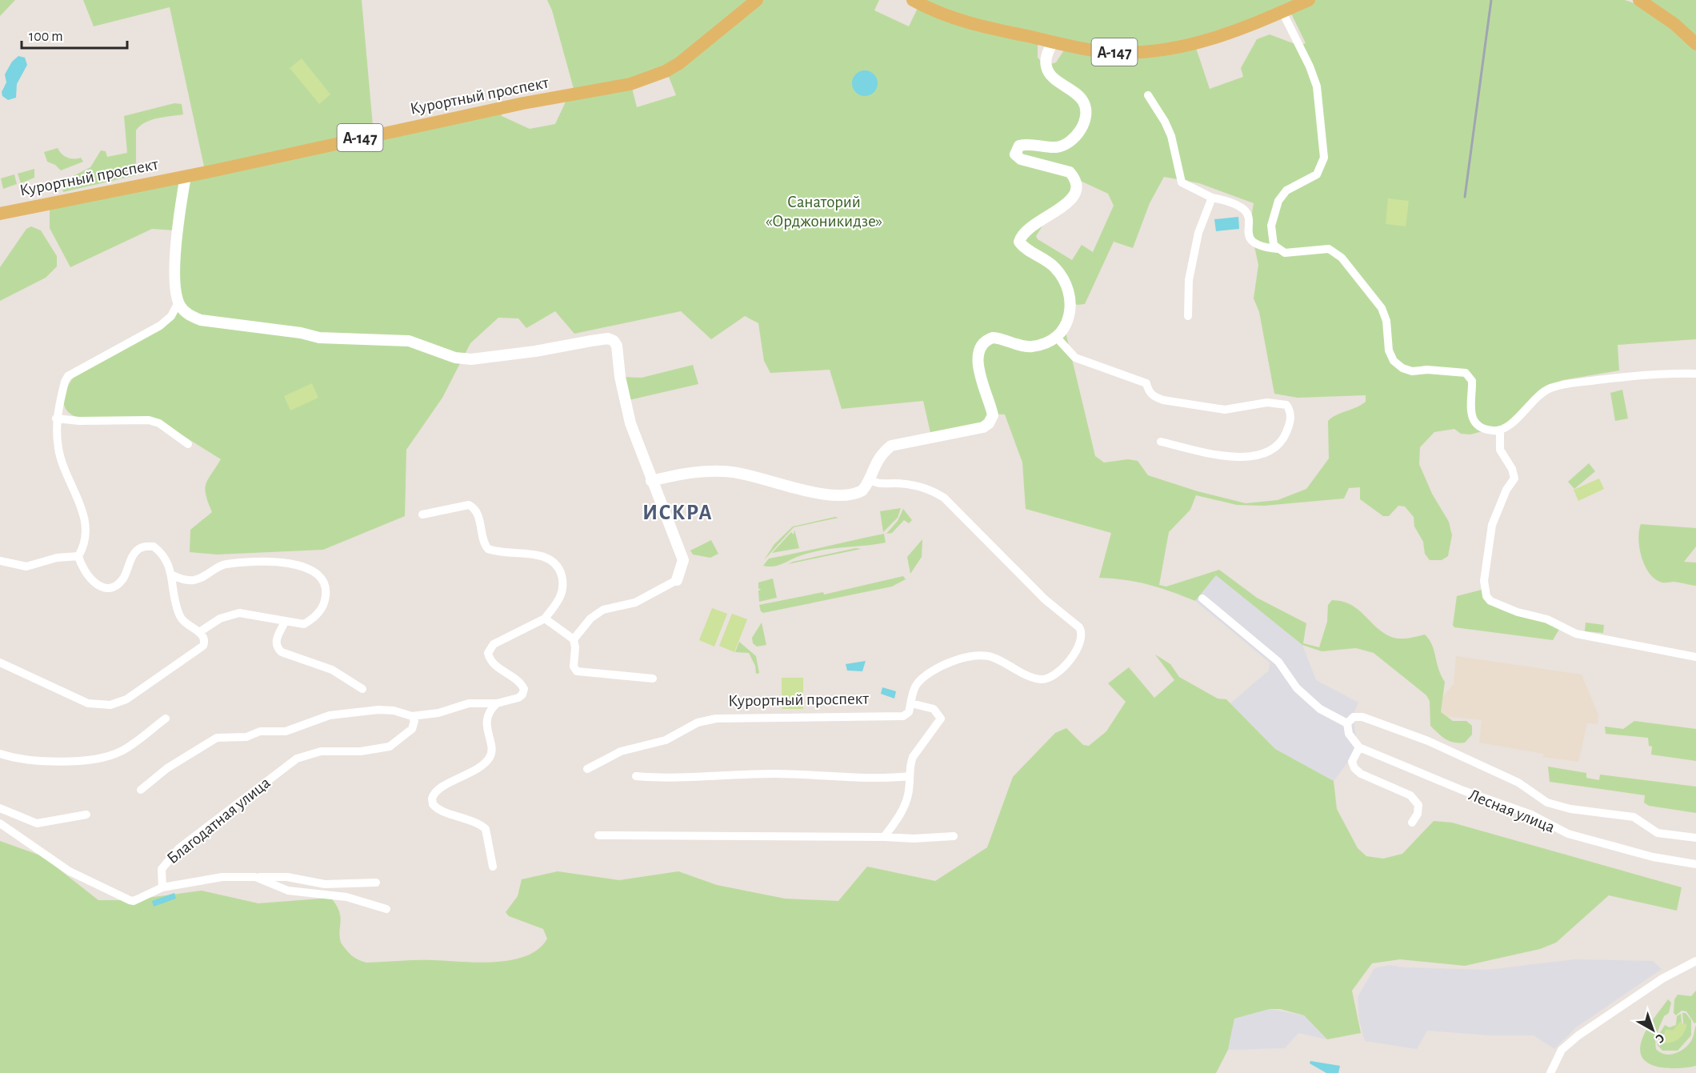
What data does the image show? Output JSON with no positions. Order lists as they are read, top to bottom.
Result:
{
  "streets": {
    "main road": ["А-147", "Курортный проспект"],
    "street": ["Лесная улица", "Благодатная улица"]
  },
  "districts": ["ИСКРА"],
  "parks": ["Санаторий «Орджоникидзе»"],
  "scale_bar": "100 m",
  "north": "bottom right"
}
